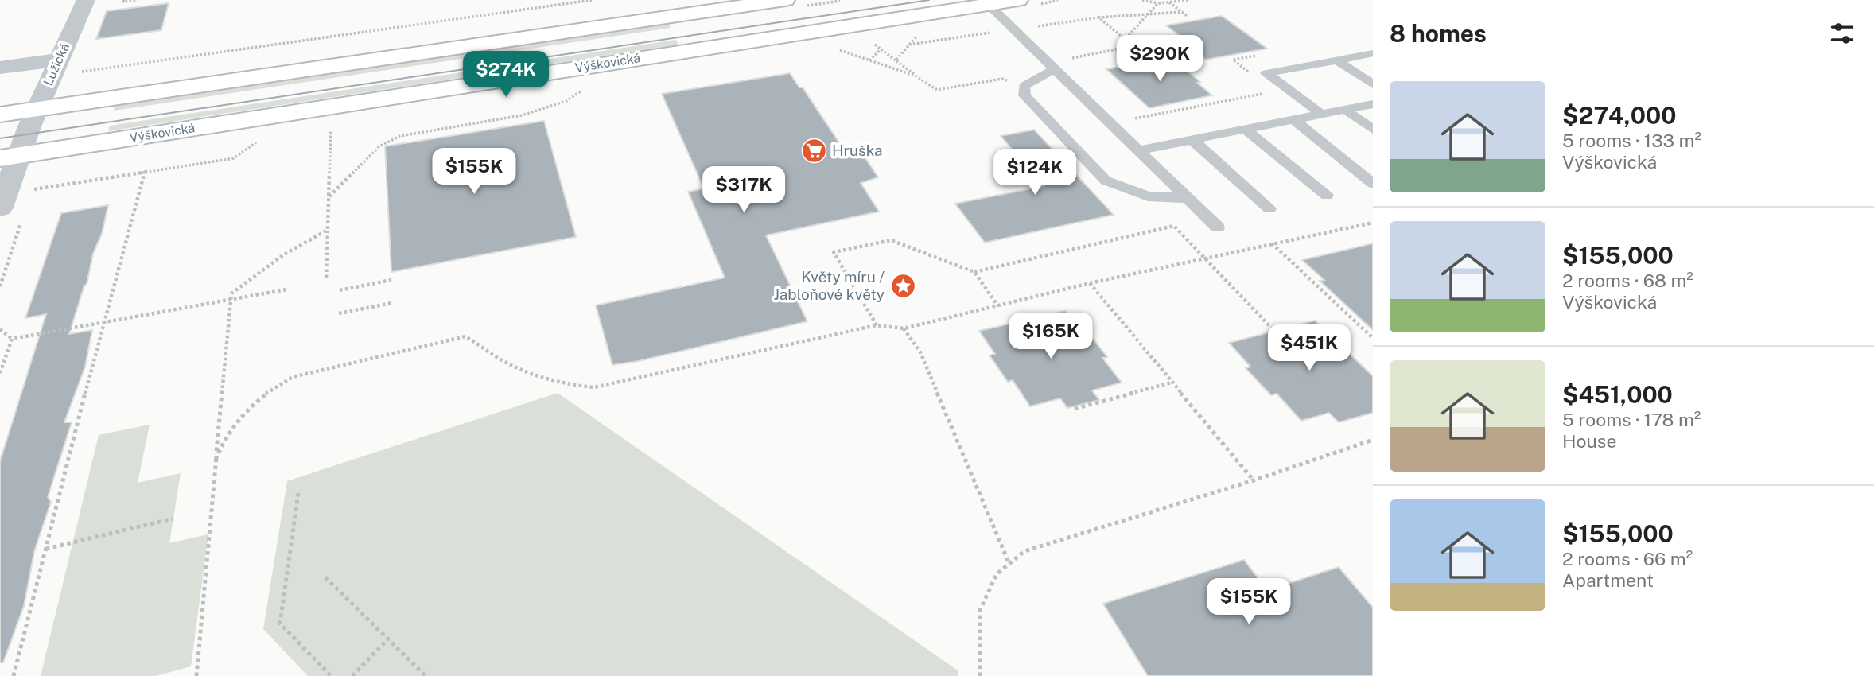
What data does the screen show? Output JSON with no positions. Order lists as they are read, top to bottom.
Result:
{
  "streets": {
    "street": ["Výškovická", "Lužická"]
  },
  "crossings": [
    ["Výškovická", "Lužická"]
  ],
  "places": {
    "supermarket": ["Hruška"],
    "place": ["Květy míru / Jabloňové květy"]
  },
  "page": {
    "heading": "8 homes",
    "price": [
      "$290K",
      "$274K",
      "$155K",
      "$124K",
      "$317K",
      "$165K",
      "$451K",
      "$155K"
    ],
    "list": [
      {
        "name": "$274,000",
        "note": "5 rooms · 133 m² · Výškovická"
      },
      {
        "name": "$155,000",
        "note": "2 rooms · 68 m² · Výškovická"
      },
      {
        "name": "$451,000",
        "note": "5 rooms · 178 m² · House"
      },
      {
        "name": "$155,000",
        "note": "2 rooms · 66 m² · Apartment"
      }
    ]
  }
}
